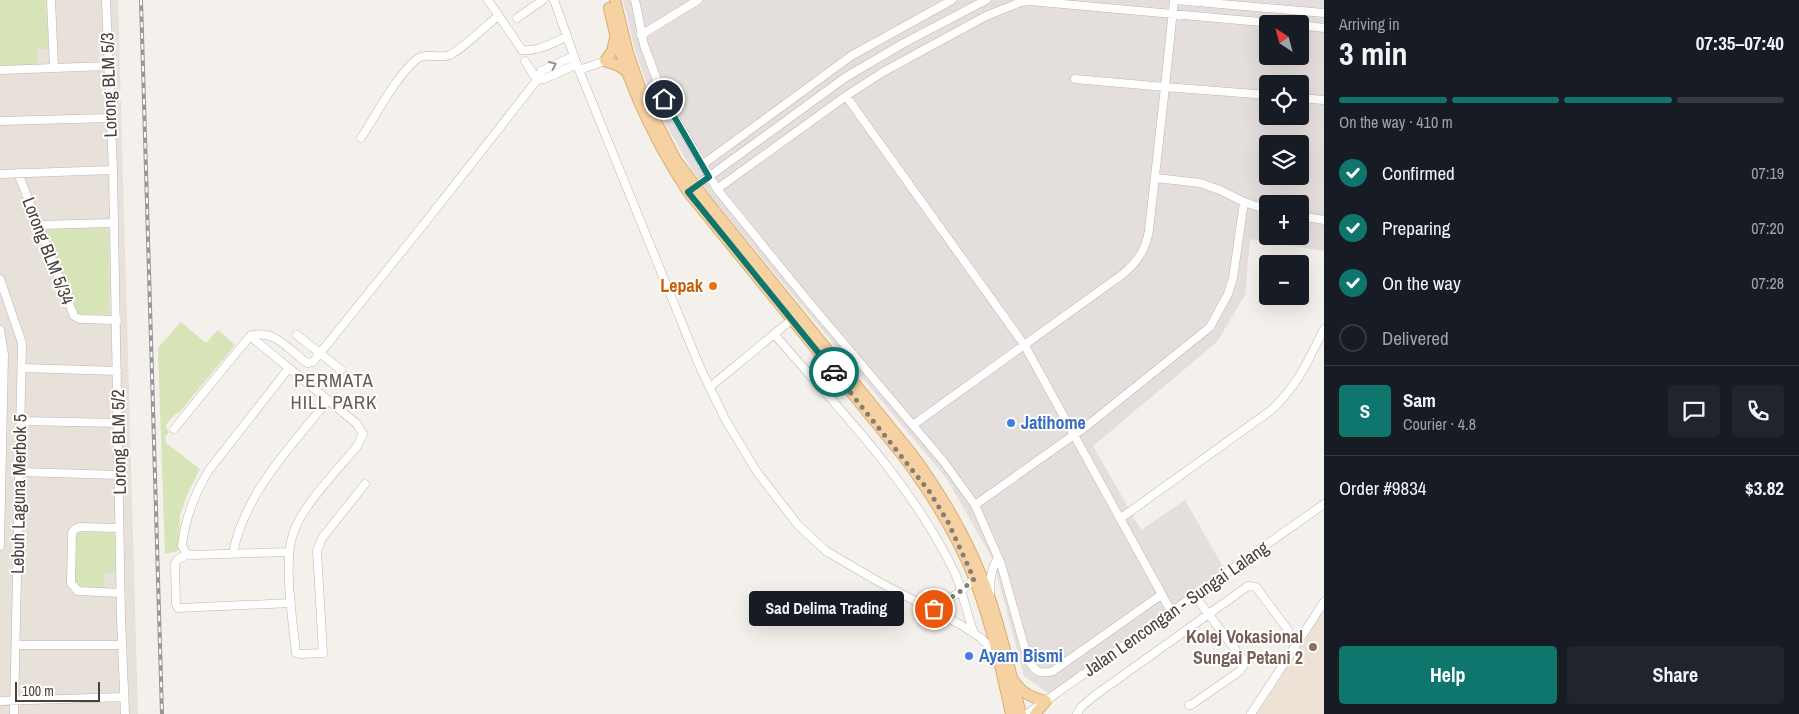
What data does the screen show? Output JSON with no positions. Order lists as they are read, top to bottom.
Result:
{
  "streets": {
    "street": [
      "Lorong BLM 5/3",
      "Lorong BLM 5/34",
      "Lorong BLM 5/2",
      "Lebuh Laguna Merbok 5",
      "Jalan Lencongan - Sungai Lalang"
    ]
  },
  "crossings": [
    ["Lorong BLM 5/3", "Lorong BLM 5/2"],
    ["Lorong BLM 5/34", "Lorong BLM 5/2"]
  ],
  "districts": ["PERMATA HILL PARK"],
  "places": [
    "Lepak",
    "Jatihome",
    "Sad Delima Trading",
    "Kolej Vokasional Sungai Petani 2",
    "Ayam Bismi"
  ],
  "scale_bar": "100 m",
  "north": "top left",
  "page": {
    "heading": ["3 min", "Arriving in", "07:35–07:40"],
    "panel": [
      "Sam",
      "Courier · 4.8",
      "Order #9834",
      "$3.82"
    ],
    "map_buttons": ["+", "−"],
    "bar": "On the way · 410 m",
    "list": [
      ["Confirmed", "07:19"],
      ["Preparing", "07:20"],
      ["On the way", "07:28"],
      "Delivered"
    ],
    "round": "S",
    "bubble": "Sad Delima Trading",
    "buttons": ["Help", "Share"],
    "scale": "100 m"
  }
}
